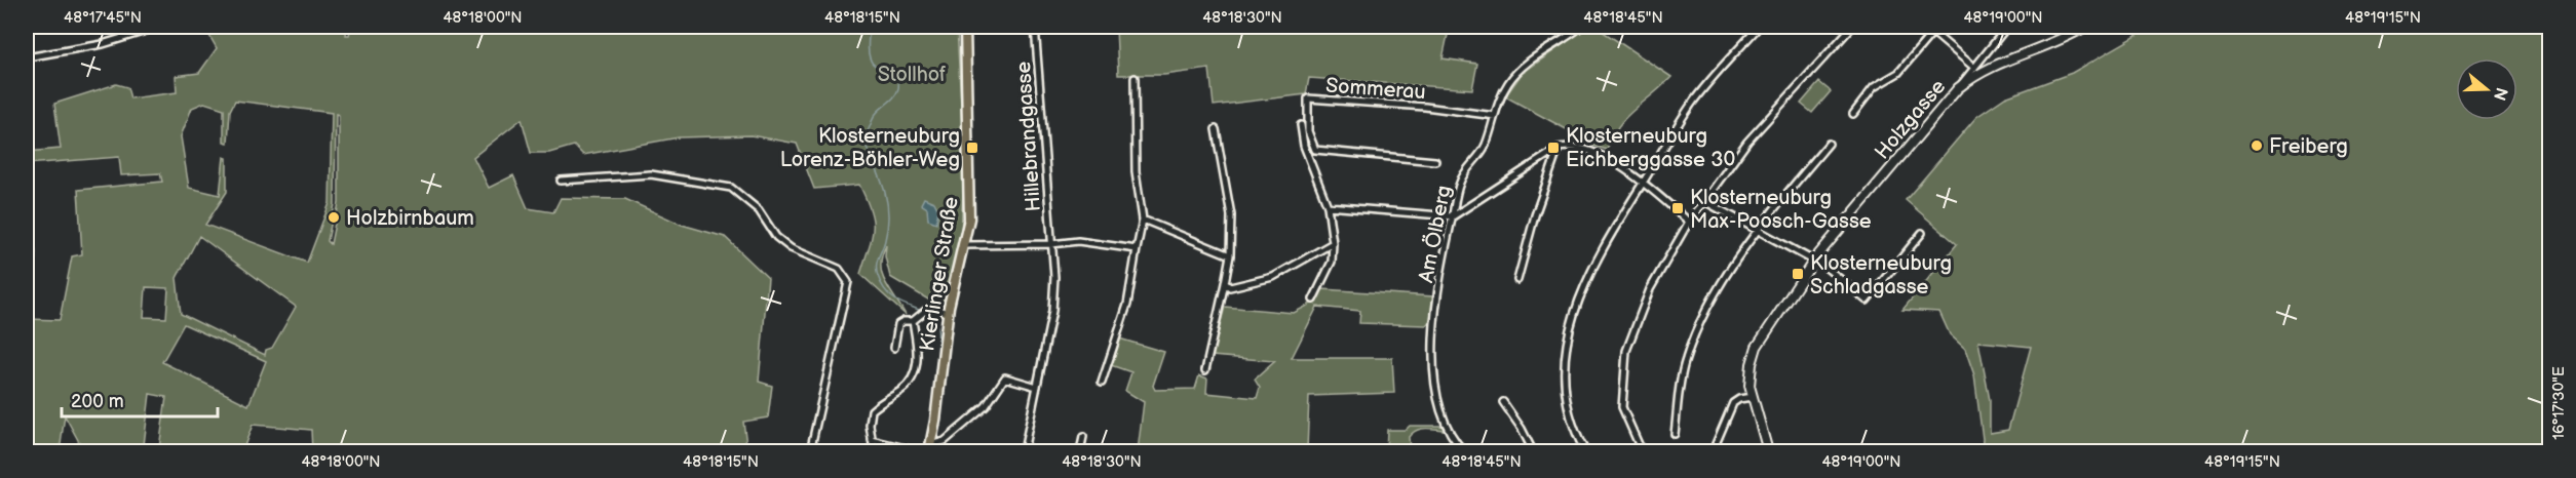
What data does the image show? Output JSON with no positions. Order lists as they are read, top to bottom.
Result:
{
  "streets": {
    "main road": ["Kierlinger Straße"],
    "street": [
      "Sommerau",
      "Holzgasse",
      "Hillebrandgasse",
      "Am Ölberg"
    ]
  },
  "crossings": [
    ["Sommerau", "Am Ölberg"]
  ],
  "parks": ["Stollhof"],
  "places": {
    "other": ["Freiberg", "Holzbirnbaum"],
    "transit": [
      "Klosterneuburg Lorenz-Böhler-Weg",
      "Klosterneuburg Eichberggasse 30",
      "Klosterneuburg Max-Poosch-Gasse",
      "Klosterneuburg Schladgasse"
    ]
  },
  "scale_bar": "200 m",
  "north": "right",
  "coordinates": [
    "48°17'45\"N",
    "48°18'00\"N",
    "48°18'15\"N",
    "48°18'30\"N",
    "48°18'45\"N",
    "48°19'00\"N",
    "48°19'15\"N",
    "16°17'30\"E"
  ]
}
